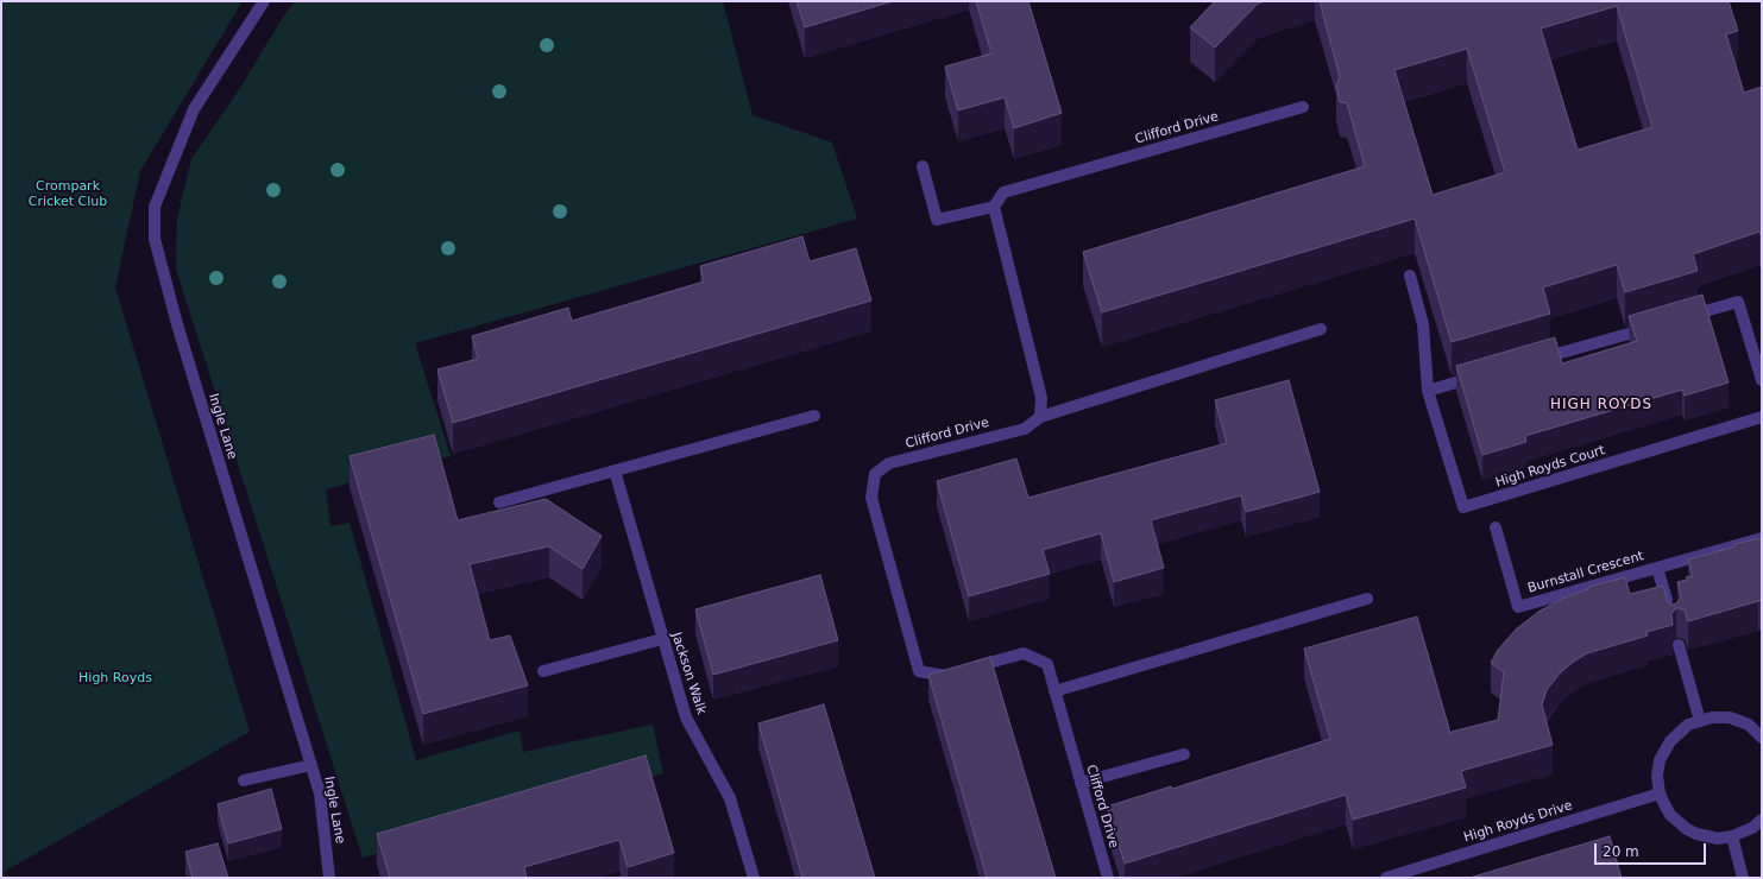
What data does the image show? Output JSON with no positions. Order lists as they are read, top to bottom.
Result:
{
  "streets": {
    "street": [
      "Clifford Drive",
      "Ingle Lane",
      "High Royds Court",
      "Burnstall Crescent",
      "Jackson Walk",
      "High Royds Drive"
    ]
  },
  "districts": ["HIGH ROYDS"],
  "parks": ["Crompark Cricket Club", "High Royds"],
  "scale_bar": "20 m"
}
